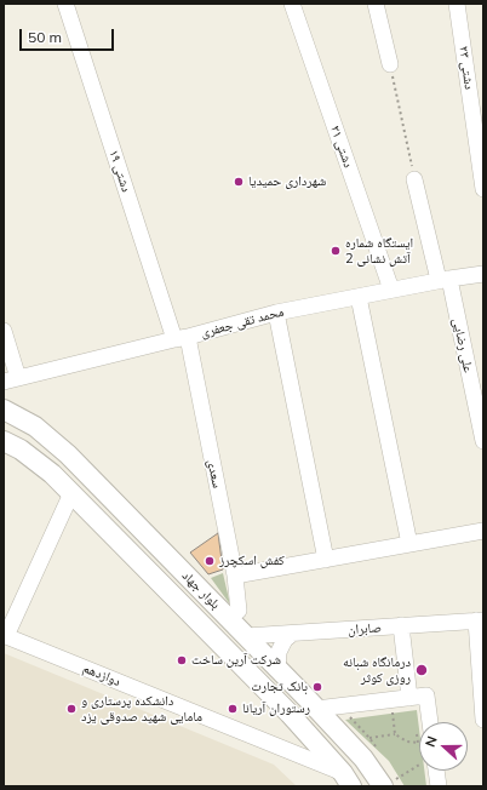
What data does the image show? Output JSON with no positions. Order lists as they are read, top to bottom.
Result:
{
  "streets": {
    "main road": ["بلوار جهاد"],
    "street": [
      "دشتی ۲۳",
      "دشتی ۲۱",
      "دشتی ۱۹",
      "محمد تقی جعفری",
      "علی رضایی",
      "سعدی",
      "صابران",
      "دوازدهم"
    ]
  },
  "crossings": [
    ["دشتی ۲۱", "محمد تقی جعفری"],
    ["دشتی ۱۹", "محمد تقی جعفری"],
    ["دشتی ۱۹", "سعدی"],
    ["محمد تقی جعفری", "علی رضایی"],
    ["محمد تقی جعفری", "سعدی"],
    ["سعدی", "بلوار جهاد"],
    ["بلوار جهاد", "صابران"],
    ["بلوار جهاد", "دوازدهم"]
  ],
  "places": [
    "شهرداری حمیدیا",
    "ایستگاه شماره 2 آتش نشانی",
    "کفش اسکچرز",
    "شرکت آرین ساخت",
    "درمانگاه شبانه روزی کوثر",
    "بانک تجارت",
    "دانشکده پرستاری و مامایی شهید صدوقی یزد",
    "رستوران آریانا"
  ],
  "scale_bar": "50 m",
  "north": "left"
}
